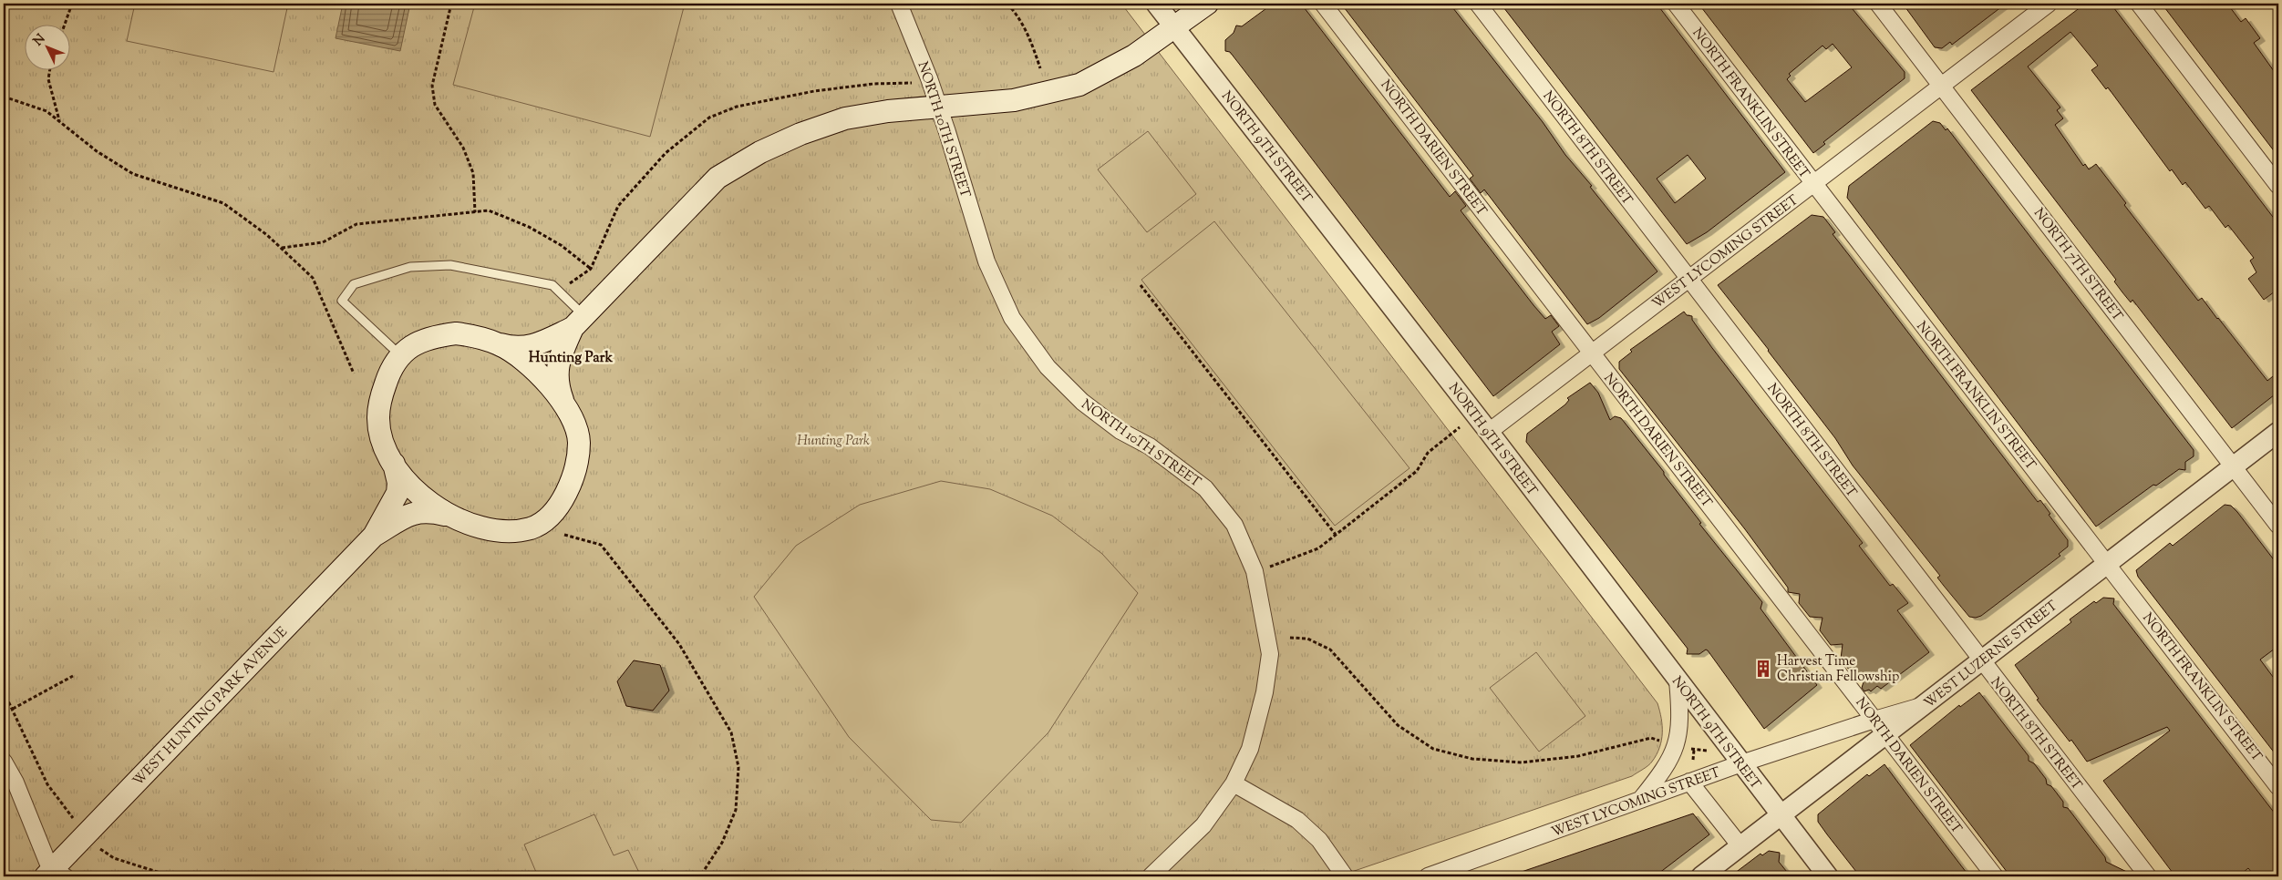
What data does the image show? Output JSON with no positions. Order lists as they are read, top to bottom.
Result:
{
  "streets": {
    "main road": ["WEST HUNTING PARK AVENUE"],
    "street": [
      "NORTH FRANKLIN STREET",
      "NORTH 10TH STREET",
      "NORTH 9TH STREET",
      "NORTH DARIEN STREET",
      "NORTH 8TH STREET",
      "WEST LYCOMING STREET",
      "NORTH 7TH STREET",
      "WEST LUZERNE STREET"
    ]
  },
  "crossings": [
    ["NORTH FRANKLIN STREET", "WEST LYCOMING STREET"],
    ["NORTH FRANKLIN STREET", "WEST LUZERNE STREET"],
    ["NORTH 10TH STREET", "WEST HUNTING PARK AVENUE"],
    ["NORTH 9TH STREET", "WEST LYCOMING STREET"],
    ["NORTH 9TH STREET", "WEST LUZERNE STREET"],
    ["NORTH 9TH STREET", "WEST HUNTING PARK AVENUE"],
    ["NORTH DARIEN STREET", "WEST LYCOMING STREET"],
    ["NORTH DARIEN STREET", "WEST LUZERNE STREET"],
    ["NORTH 8TH STREET", "WEST LYCOMING STREET"],
    ["NORTH 8TH STREET", "WEST LUZERNE STREET"],
    ["WEST LYCOMING STREET", "NORTH 7TH STREET"],
    ["WEST LYCOMING STREET", "WEST LUZERNE STREET"],
    ["NORTH 7TH STREET", "WEST LUZERNE STREET"]
  ],
  "districts": ["Hunting Park"],
  "parks": ["Hunting Park"],
  "places": {
    "building": ["Harvest Time Christian Fellowship"]
  },
  "north": "top left"
}
